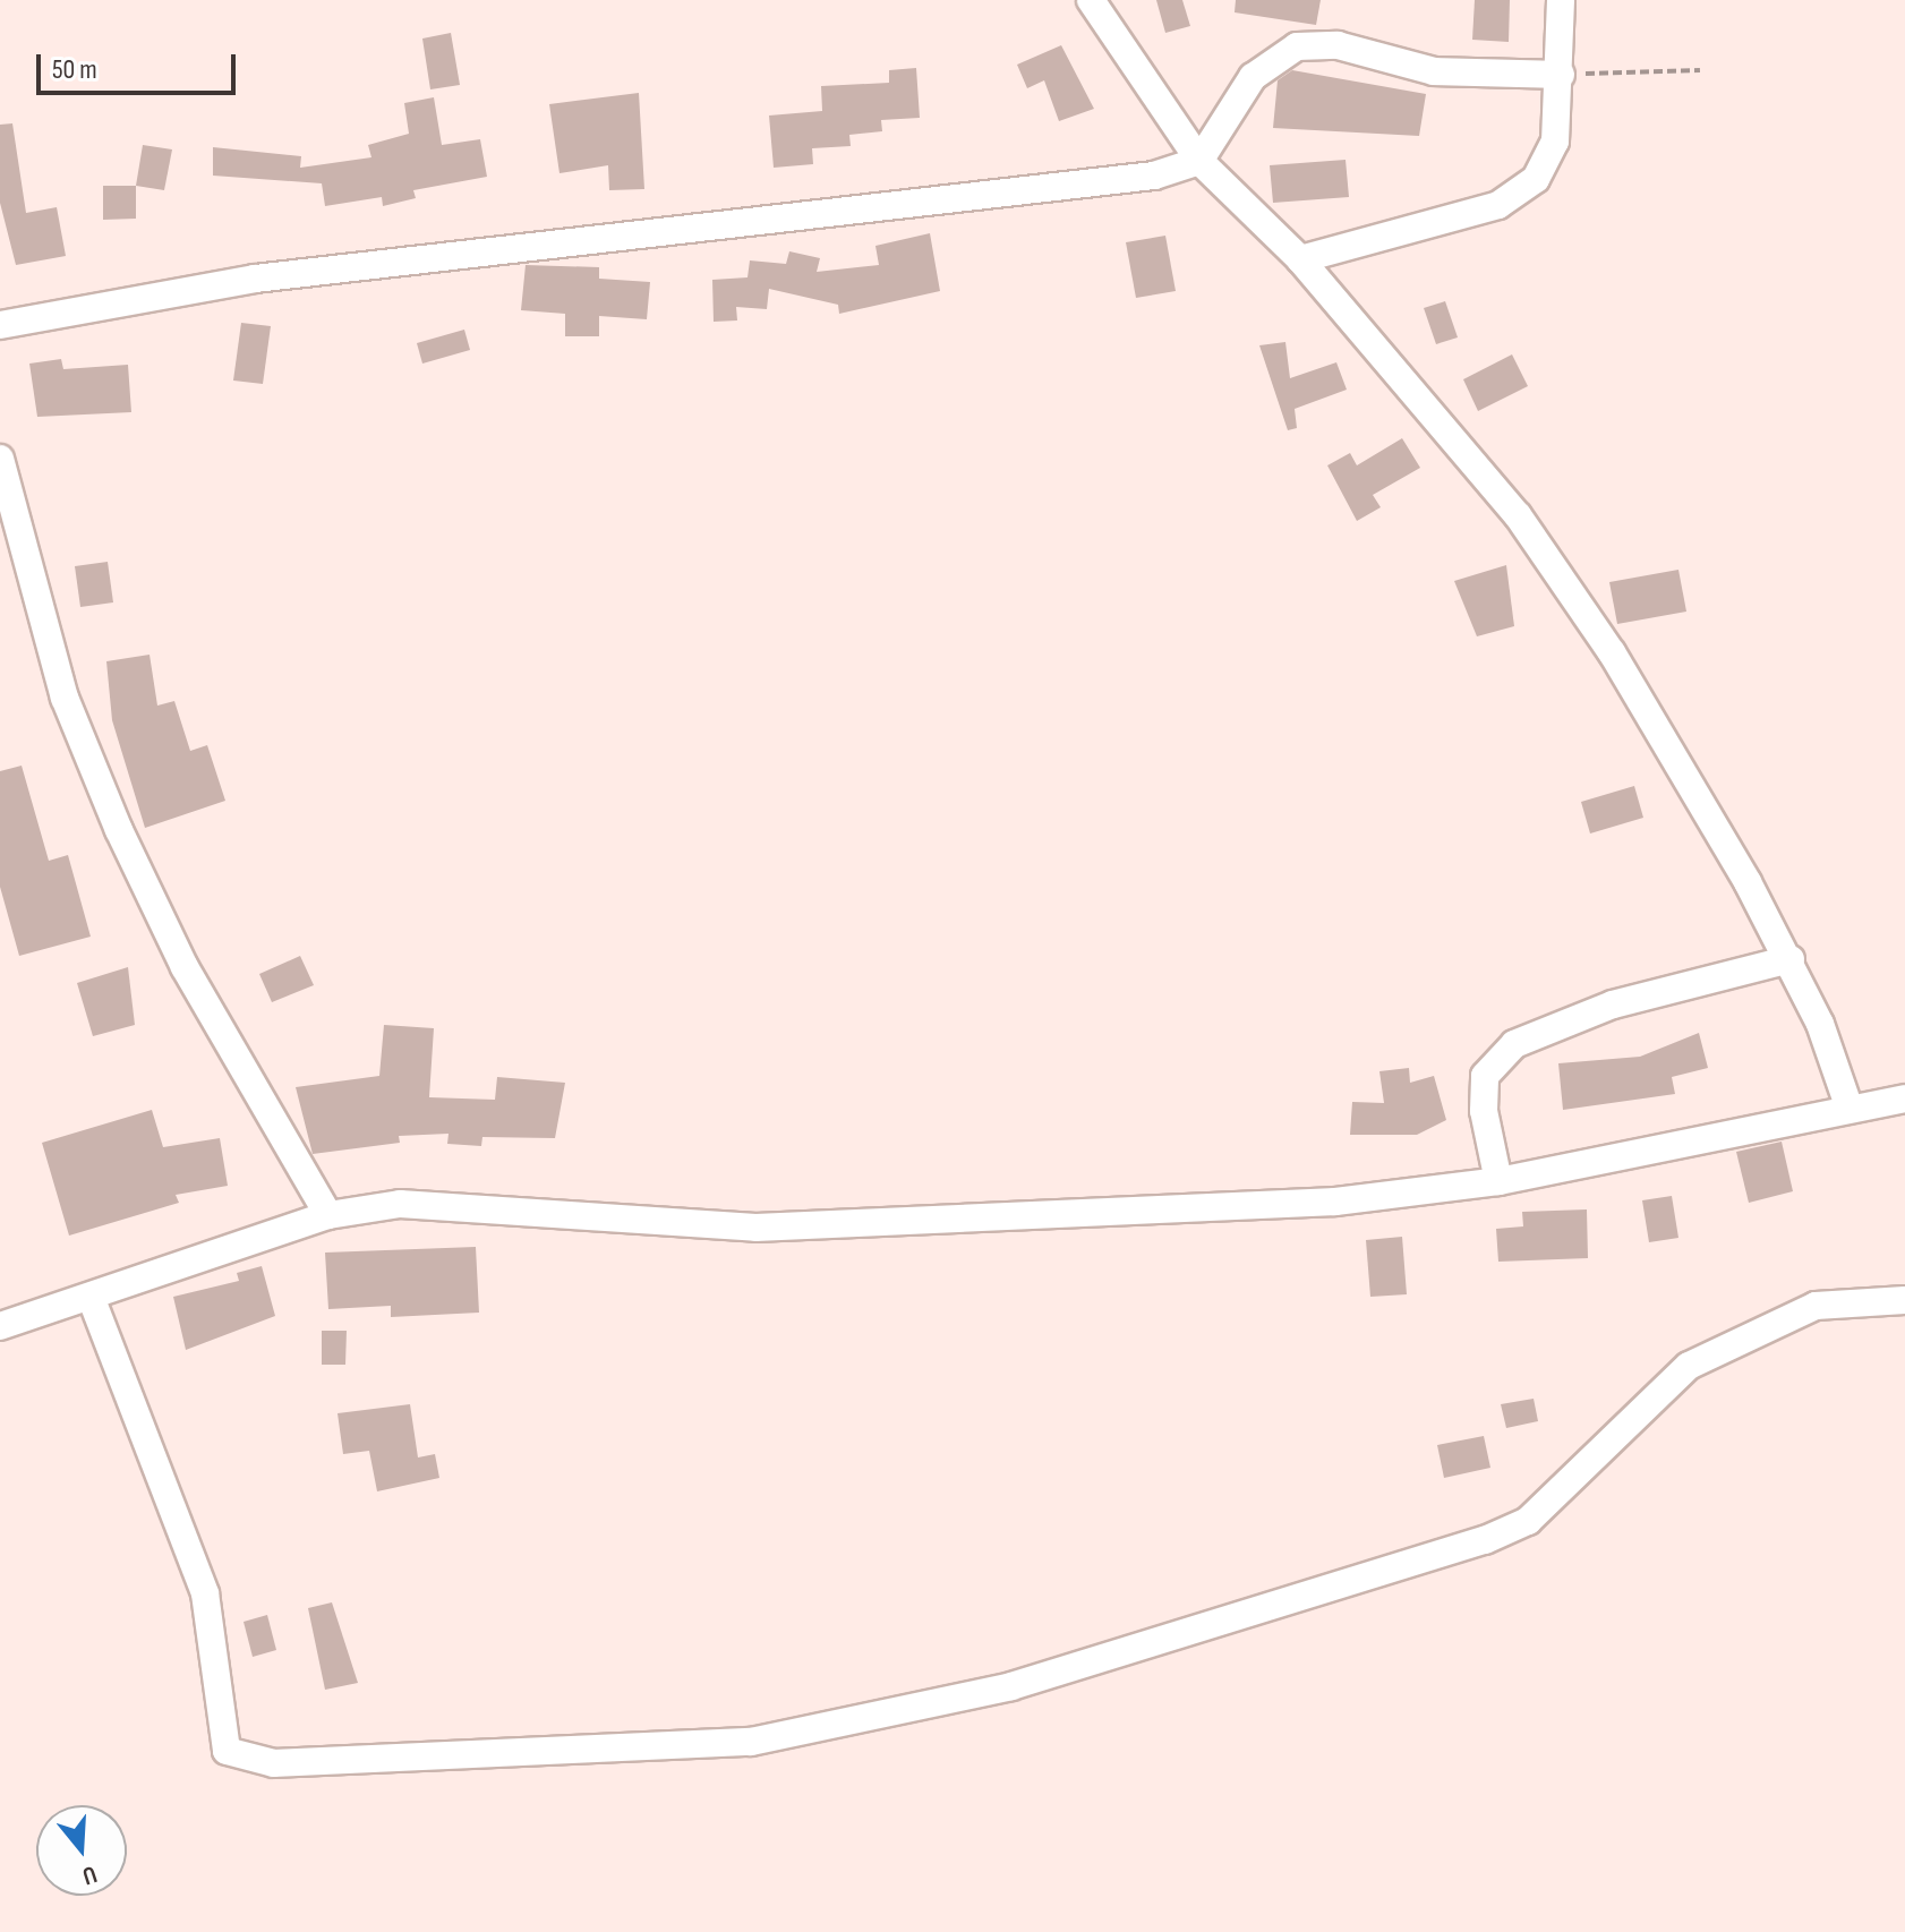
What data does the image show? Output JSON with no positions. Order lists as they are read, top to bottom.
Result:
{
  "scale_bar": "50 m",
  "north": "bottom"
}
